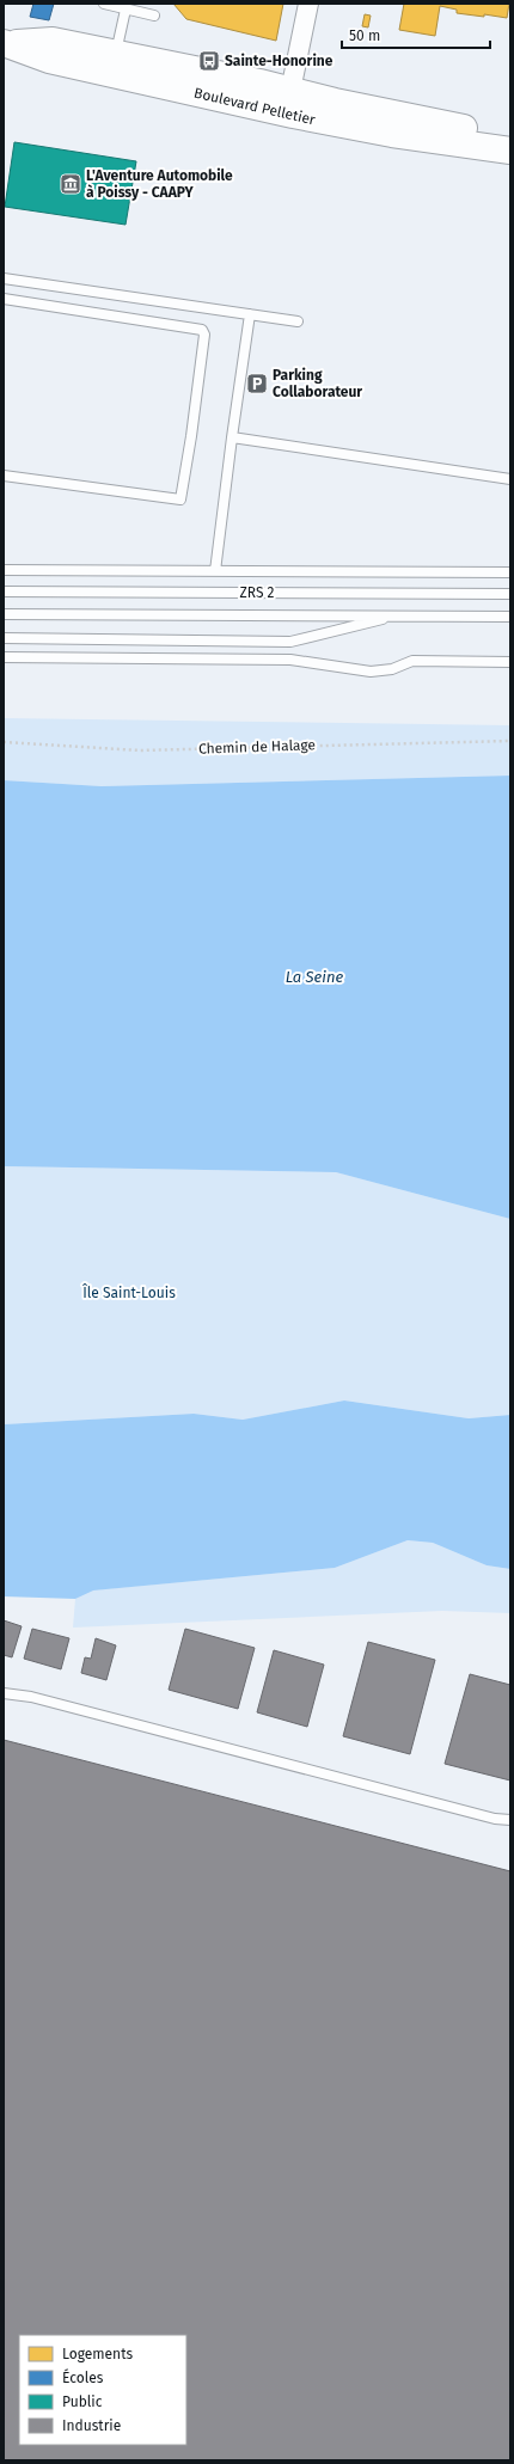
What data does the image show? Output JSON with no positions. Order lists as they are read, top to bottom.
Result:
{
  "streets": {
    "main road": ["Boulevard Pelletier"],
    "lane": ["ZRS 2"],
    "path": ["Chemin de Halage"]
  },
  "water": ["La Seine"],
  "parks": ["Île Saint-Louis"],
  "places": {
    "bus stop": ["Sainte-Honorine"],
    "museum": ["L'Aventure Automobile à Poissy - CAAPY"],
    "parking": ["Parking Collaborateur"]
  },
  "legend": [
    "Logements",
    "Écoles",
    "Public",
    "Industrie"
  ],
  "scale_bar": "50 m"
}
